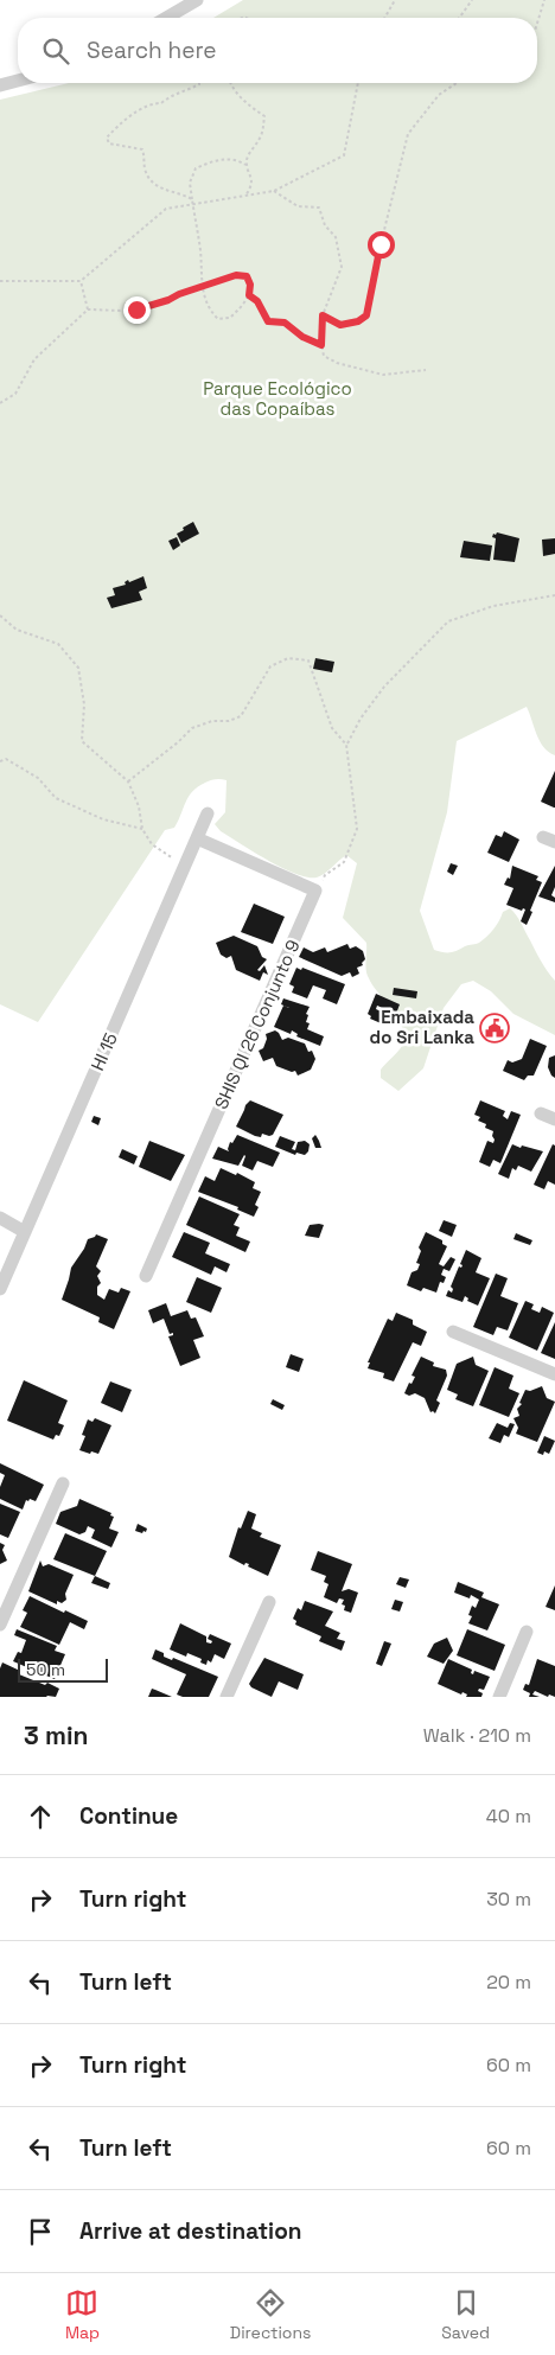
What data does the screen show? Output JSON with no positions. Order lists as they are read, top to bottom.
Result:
{
  "streets": {
    "street": ["SHIS QI 26 Conjunto 9", "HI 15"]
  },
  "parks": ["Parque Ecológico das Copaíbas"],
  "places": {
    "public building": ["Embaixada do Sri Lanka"]
  },
  "scale_bar": "50 m",
  "page": {
    "search": "Search here",
    "scale": "50 m",
    "heading": ["3 min", "Walk · 210 m"],
    "list": [
      ["Continue", "40 m"],
      ["Turn right", "30 m"],
      ["Turn left", "20 m"],
      ["Turn right", "60 m"],
      ["Turn left", "60 m"],
      "Arrive at destination"
    ],
    "nav": ["Map", "Directions", "Saved"]
  }
}
